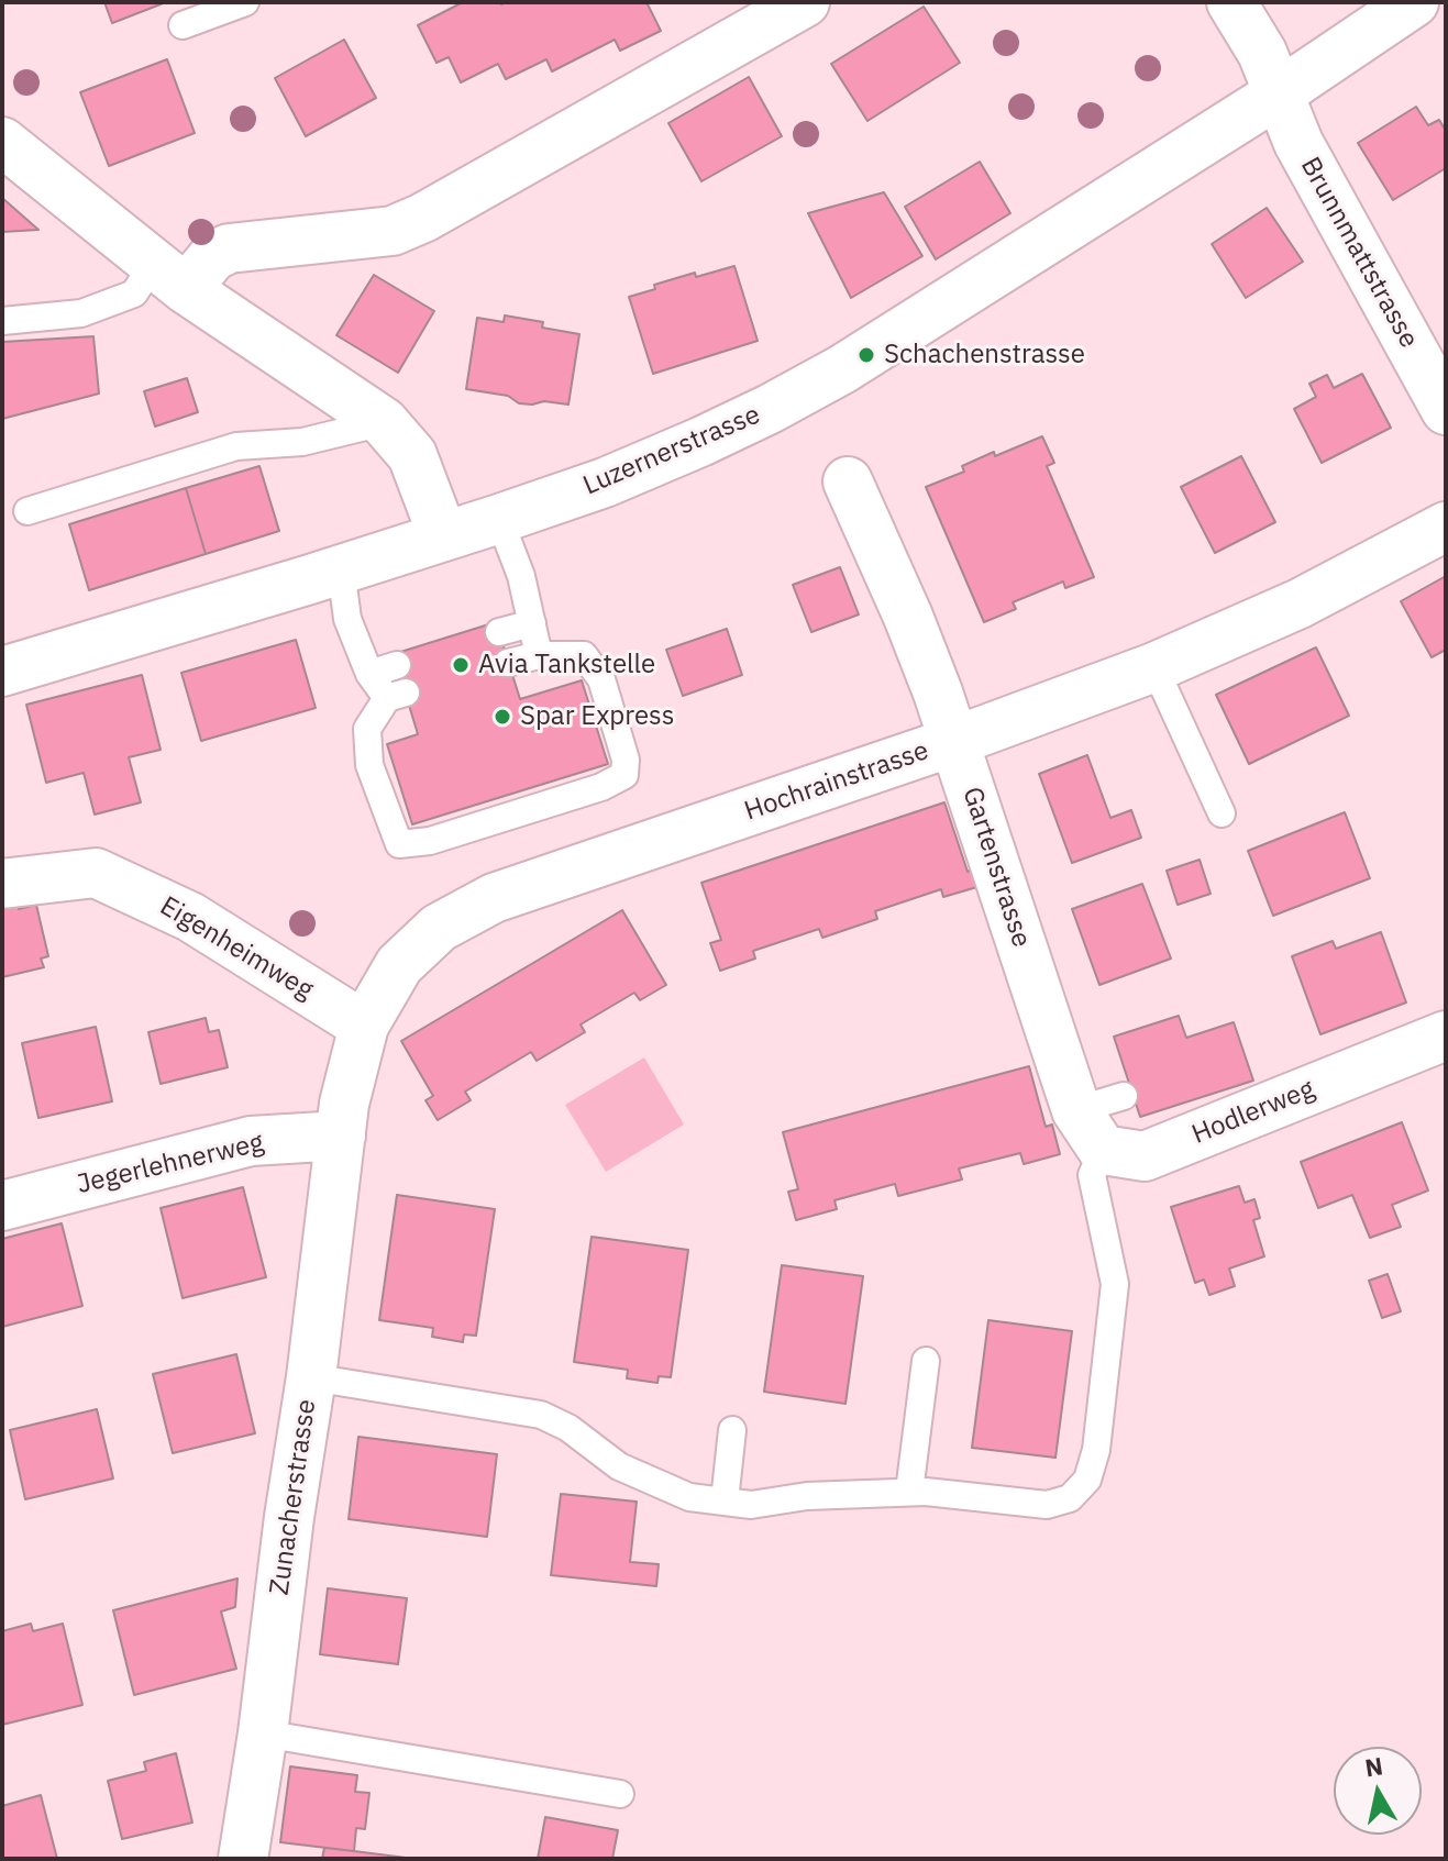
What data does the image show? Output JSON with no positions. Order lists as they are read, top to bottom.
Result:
{
  "streets": {
    "street": [
      "Brunnmattstrasse",
      "Luzernerstrasse",
      "Hochrainstrasse",
      "Gartenstrasse",
      "Eigenheimweg",
      "Hodlerweg",
      "Jegerlehnerweg",
      "Zunacherstrasse"
    ]
  },
  "crossings": [
    ["Brunnmattstrasse", "Luzernerstrasse"],
    ["Hochrainstrasse", "Gartenstrasse"],
    ["Hochrainstrasse", "Eigenheimweg"],
    ["Hochrainstrasse", "Jegerlehnerweg"],
    ["Hochrainstrasse", "Zunacherstrasse"],
    ["Jegerlehnerweg", "Zunacherstrasse"]
  ],
  "places": ["Schachenstrasse", "Avia Tankstelle", "Spar Express"],
  "north": "top"
}
